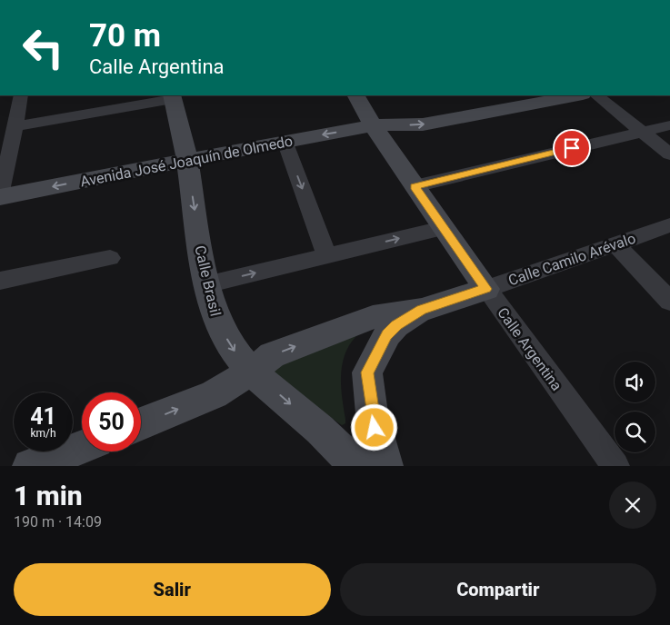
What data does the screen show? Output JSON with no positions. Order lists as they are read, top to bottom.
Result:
{
  "streets": {
    "main road": [
      "Avenida José Joaquín de Olmedo",
      "Calle Camilo Arévalo",
      "Calle Brasil",
      "Calle Argentina"
    ]
  },
  "crossings": [
    ["Avenida José Joaquín de Olmedo", "Calle Brasil"],
    ["Avenida José Joaquín de Olmedo", "Calle Argentina"],
    ["Calle Camilo Arévalo", "Calle Brasil"],
    ["Calle Camilo Arévalo", "Calle Argentina"]
  ],
  "one_way": ["Calle Brasil"],
  "page": {
    "turn": ["70 m", "Calle Argentina"],
    "speed": "41 km/h",
    "limit": "50",
    "heading": ["1 min", "190 m · 14:09"],
    "buttons": ["Salir", "Compartir"]
  }
}
